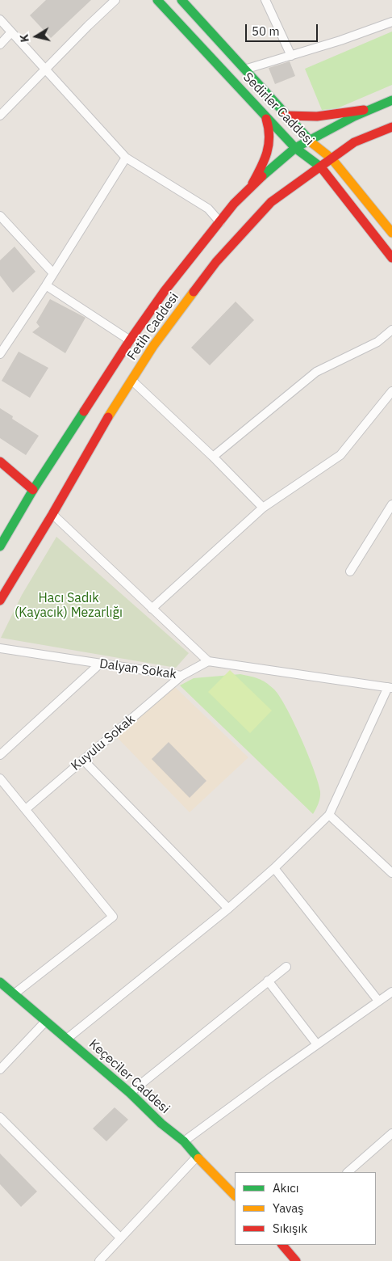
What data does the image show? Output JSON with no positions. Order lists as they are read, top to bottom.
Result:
{
  "streets": {
    "main road": ["Sedirler Caddesi", "Fetih Caddesi", "Keçeciler Caddesi"],
    "street": ["Dalyan Sokak", "Kuyulu Sokak"]
  },
  "crossings": [
    ["Sedirler Caddesi", "Fetih Caddesi"],
    ["Dalyan Sokak", "Kuyulu Sokak"]
  ],
  "parks": ["Hacı Sadık (Kayacık) Mezarlığı"],
  "legend": ["Akıcı", "Yavaş", "Sıkışık"],
  "scale_bar": "50 m",
  "north": "left"
}
